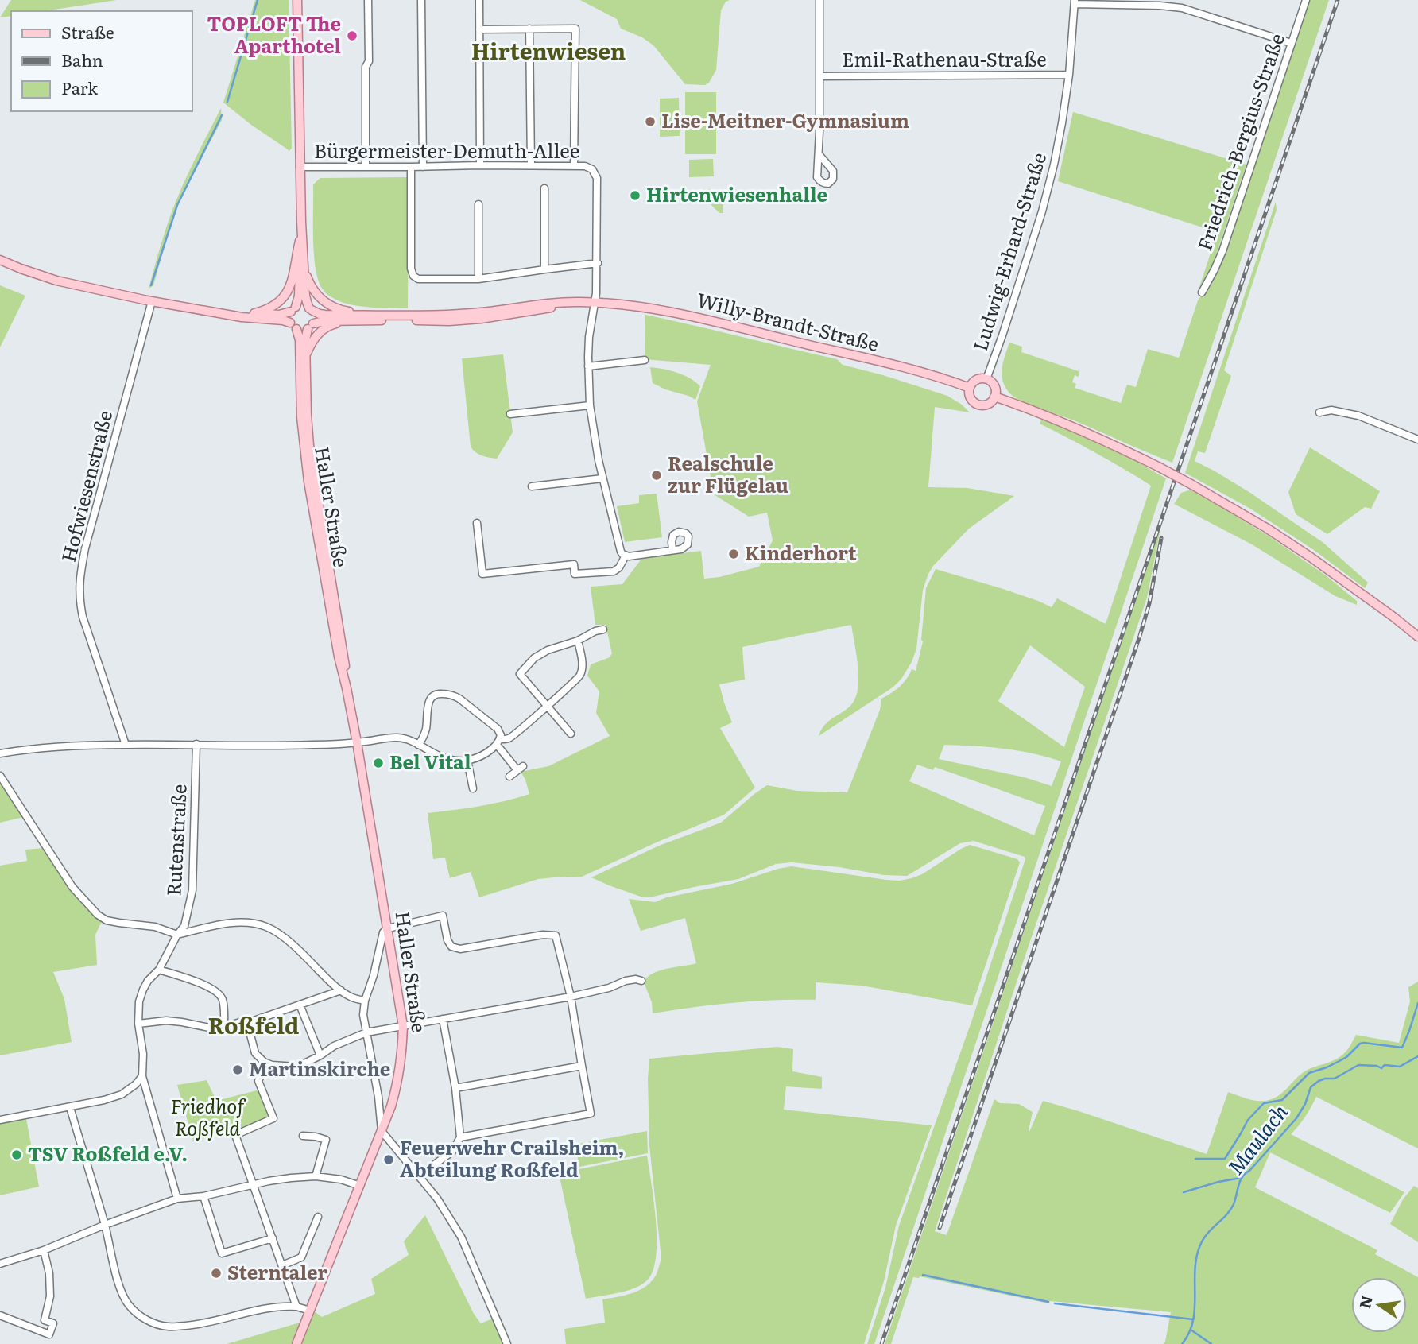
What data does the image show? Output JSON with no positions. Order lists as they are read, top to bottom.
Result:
{
  "streets": {
    "main road": ["Willy-Brandt-Straße", "Haller Straße"],
    "street": [
      "Emil-Rathenau-Straße",
      "Friedrich-Bergius-Straße",
      "Bürgermeister-Demuth-Allee",
      "Ludwig-Erhard-Straße",
      "Hofwiesenstraße",
      "Rutenstraße"
    ]
  },
  "crossings": [
    ["Emil-Rathenau-Straße", "Ludwig-Erhard-Straße"],
    ["Bürgermeister-Demuth-Allee", "Willy-Brandt-Straße"],
    ["Ludwig-Erhard-Straße", "Willy-Brandt-Straße"],
    ["Willy-Brandt-Straße", "Haller Straße"]
  ],
  "districts": ["Hirtenwiesen", "Roßfeld"],
  "water": ["Maulach"],
  "parks": ["Friedhof Roßfeld"],
  "places": [
    "TOPLOFT The Aparthotel",
    "Lise-Meitner-Gymnasium",
    "Hirtenwiesenhalle",
    "Realschule zur Flügelau",
    "Kinderhort",
    "Bel Vital",
    "Martinskirche",
    "TSV Roßfeld e.V.",
    "Feuerwehr Crailsheim, Abteilung Roßfeld",
    "Sterntaler"
  ],
  "legend": ["Straße", "Bahn", "Park"],
  "north": "left"
}
